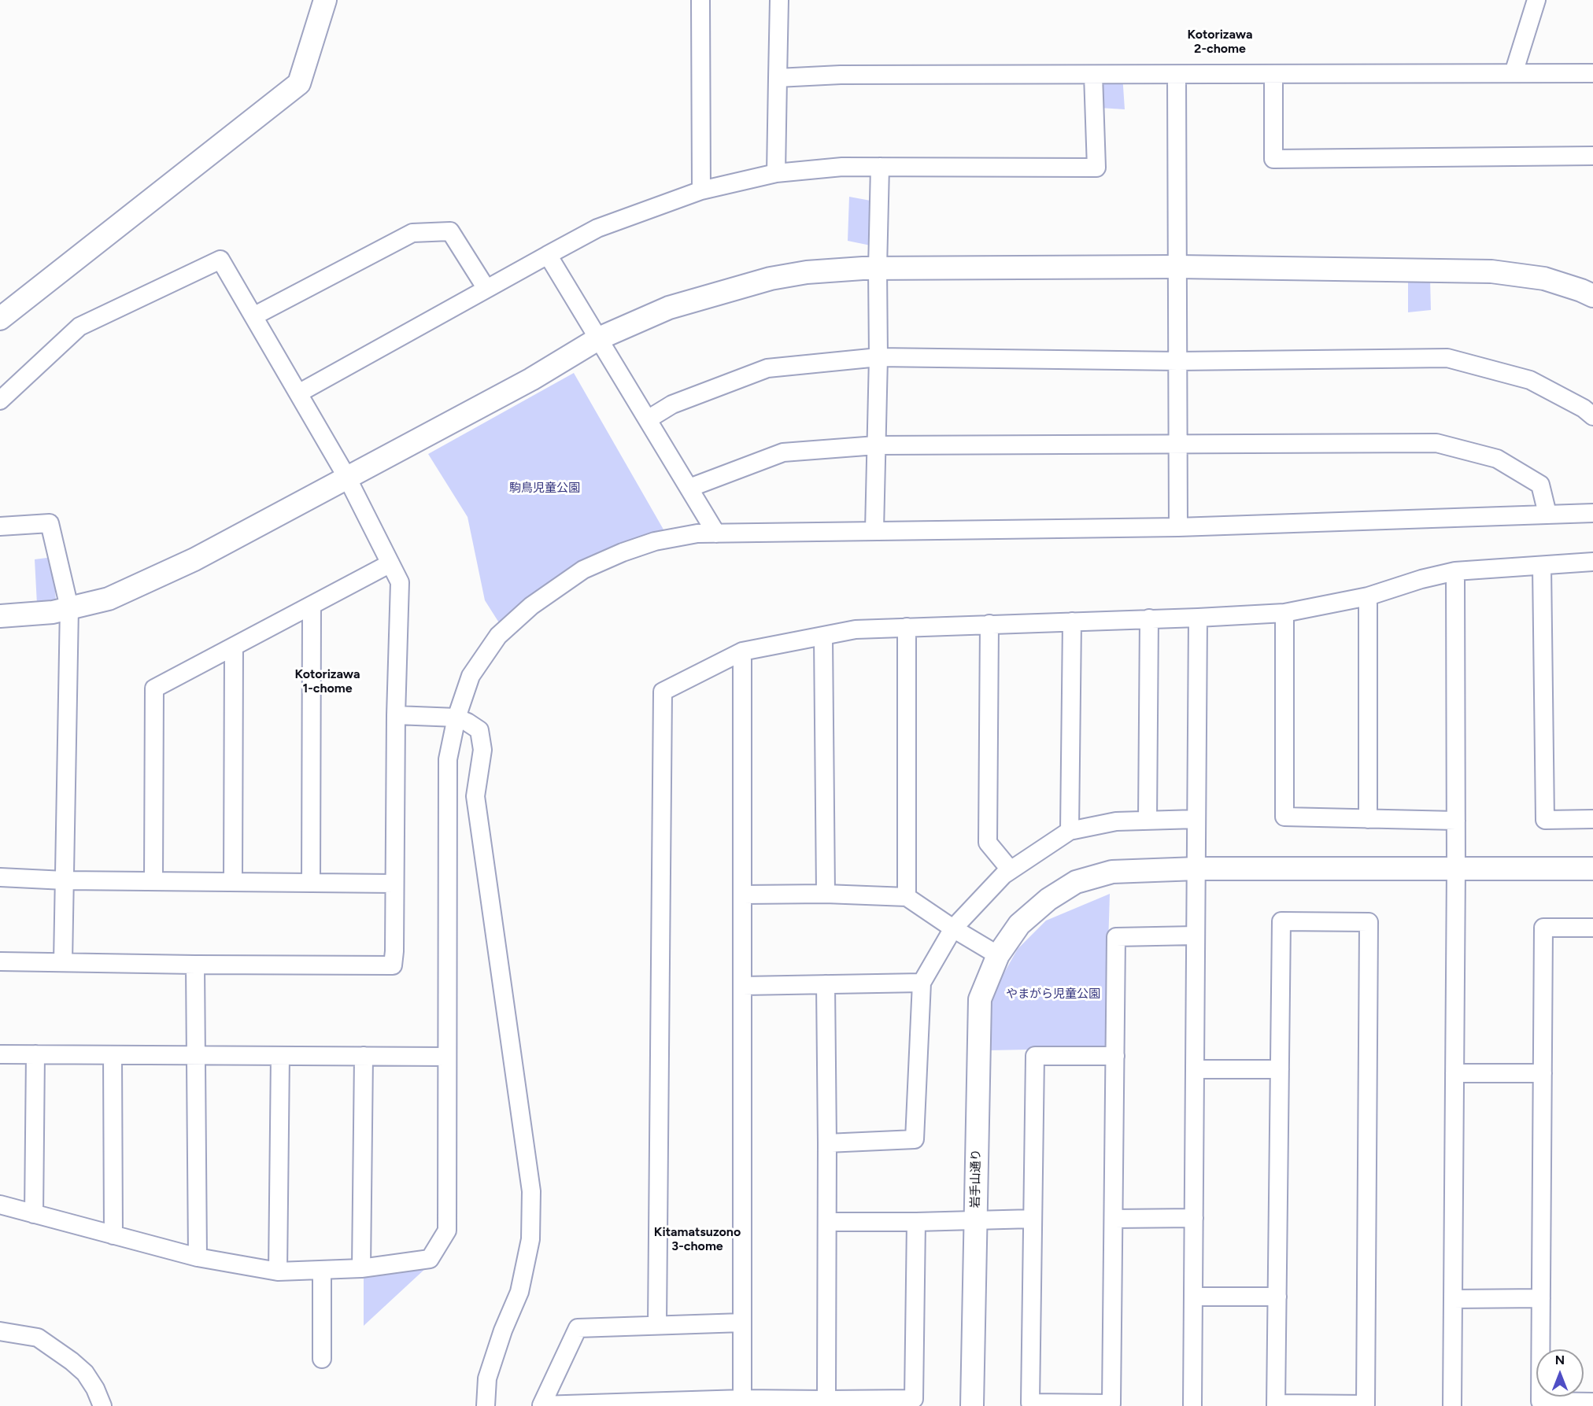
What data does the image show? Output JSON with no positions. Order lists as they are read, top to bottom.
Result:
{
  "streets": {
    "street": ["岩手山通り"]
  },
  "districts": ["Kotorizawa 2-chome", "Kotorizawa 1-chome", "Kitamatsuzono 3-chome"],
  "parks": ["駒鳥児童公園", "やまがら児童公園"],
  "north": "top"
}
